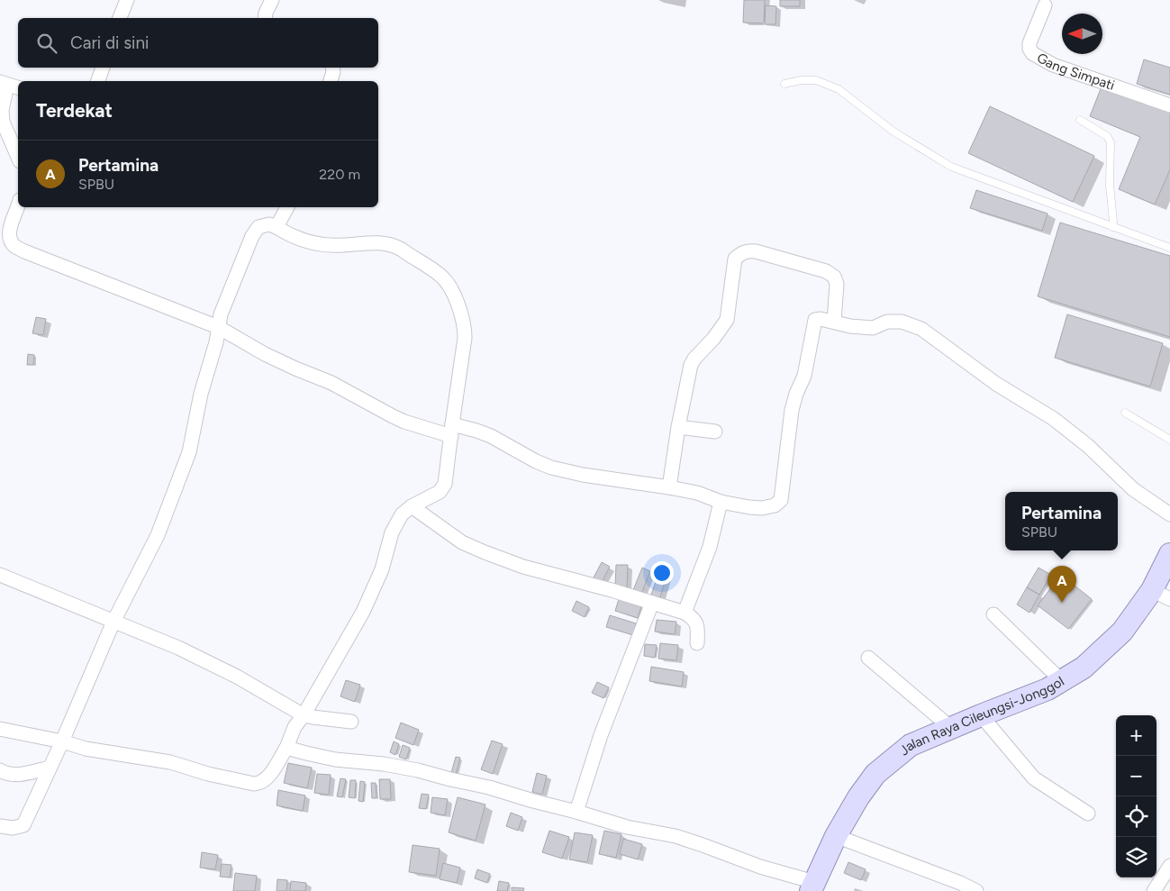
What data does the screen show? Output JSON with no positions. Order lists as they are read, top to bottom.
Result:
{
  "streets": {
    "main road": ["Jalan Raya Cileungsi-Jonggol"],
    "street": ["Gang Simpati"]
  },
  "north": "left",
  "page": {
    "search": "Cari di sini",
    "heading": "Terdekat",
    "list": [
      {
        "mark": "A",
        "name": "Pertamina",
        "note": "SPBU",
        "value": "220 m"
      }
    ],
    "popup": ["Pertamina", "SPBU"],
    "pins": "A",
    "map_buttons": ["+", "−"]
  }
}
